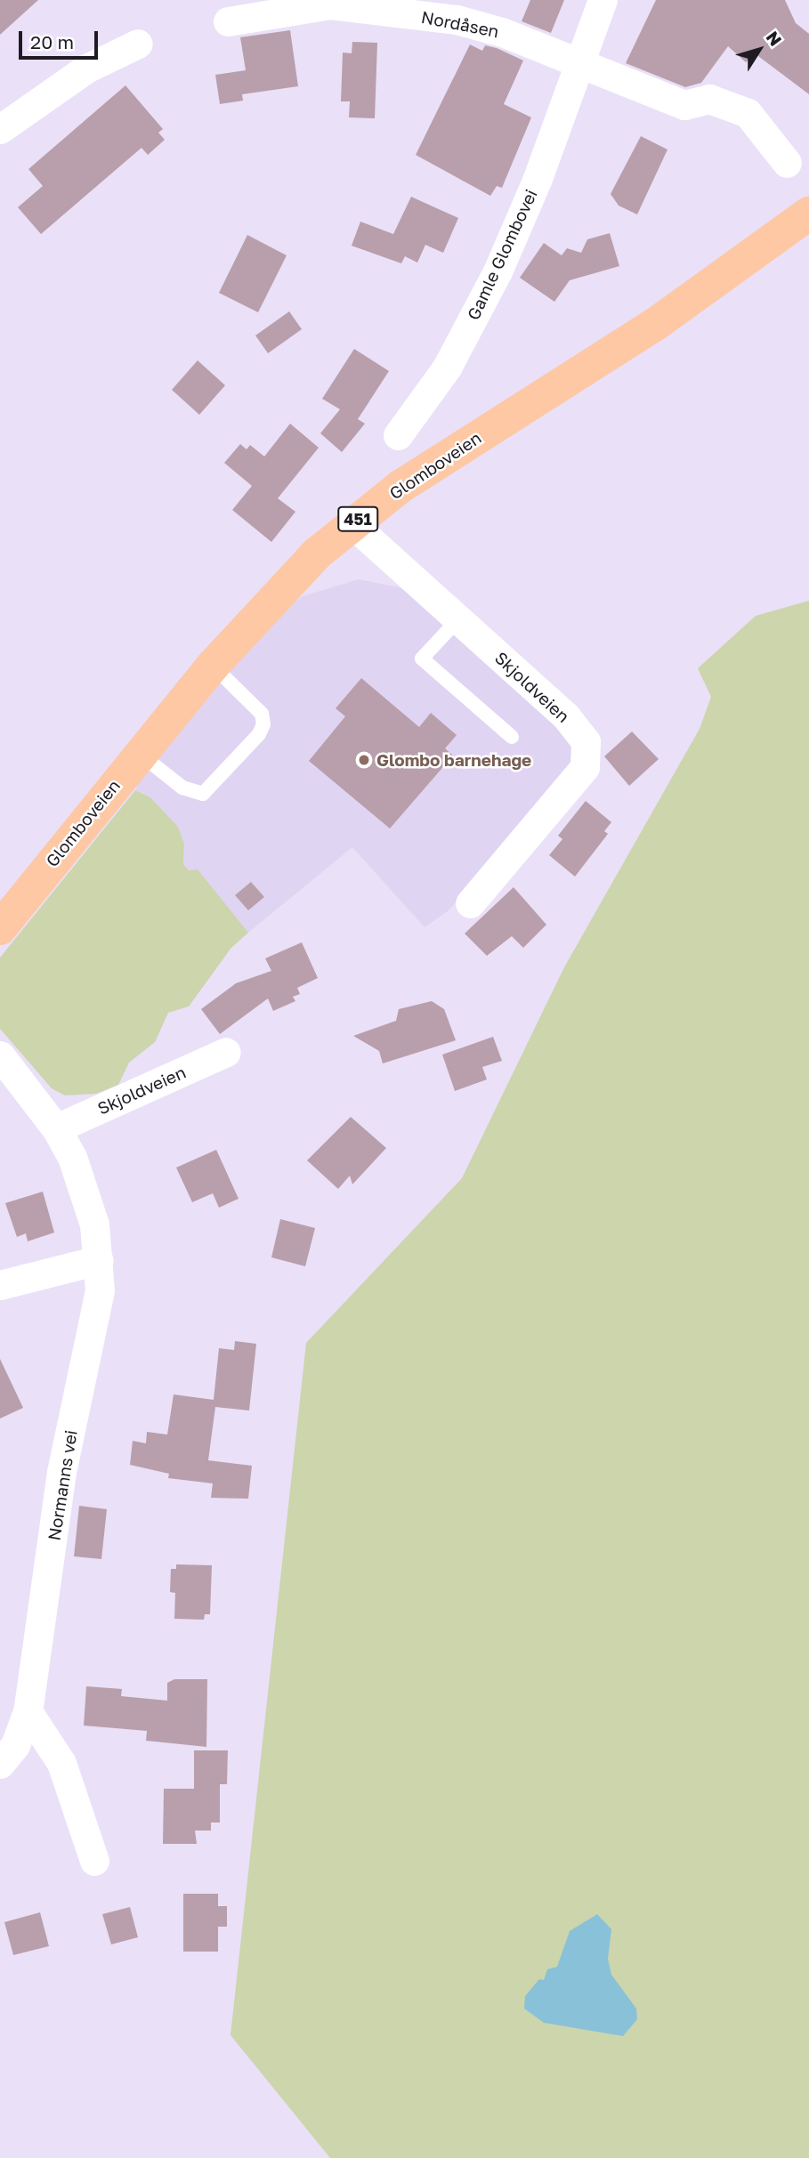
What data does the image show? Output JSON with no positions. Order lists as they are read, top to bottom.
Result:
{
  "streets": {
    "main road": ["Glomboveien", "451"],
    "street": [
      "Nordåsen",
      "Gamle Glombovei",
      "Skjoldveien",
      "Normanns vei"
    ]
  },
  "crossings": [
    ["Nordåsen", "Gamle Glombovei"],
    ["Glomboveien", "Skjoldveien"],
    ["Skjoldveien", "Normanns vei"]
  ],
  "places": ["Glombo barnehage"],
  "scale_bar": "20 m",
  "north": "top right"
}
